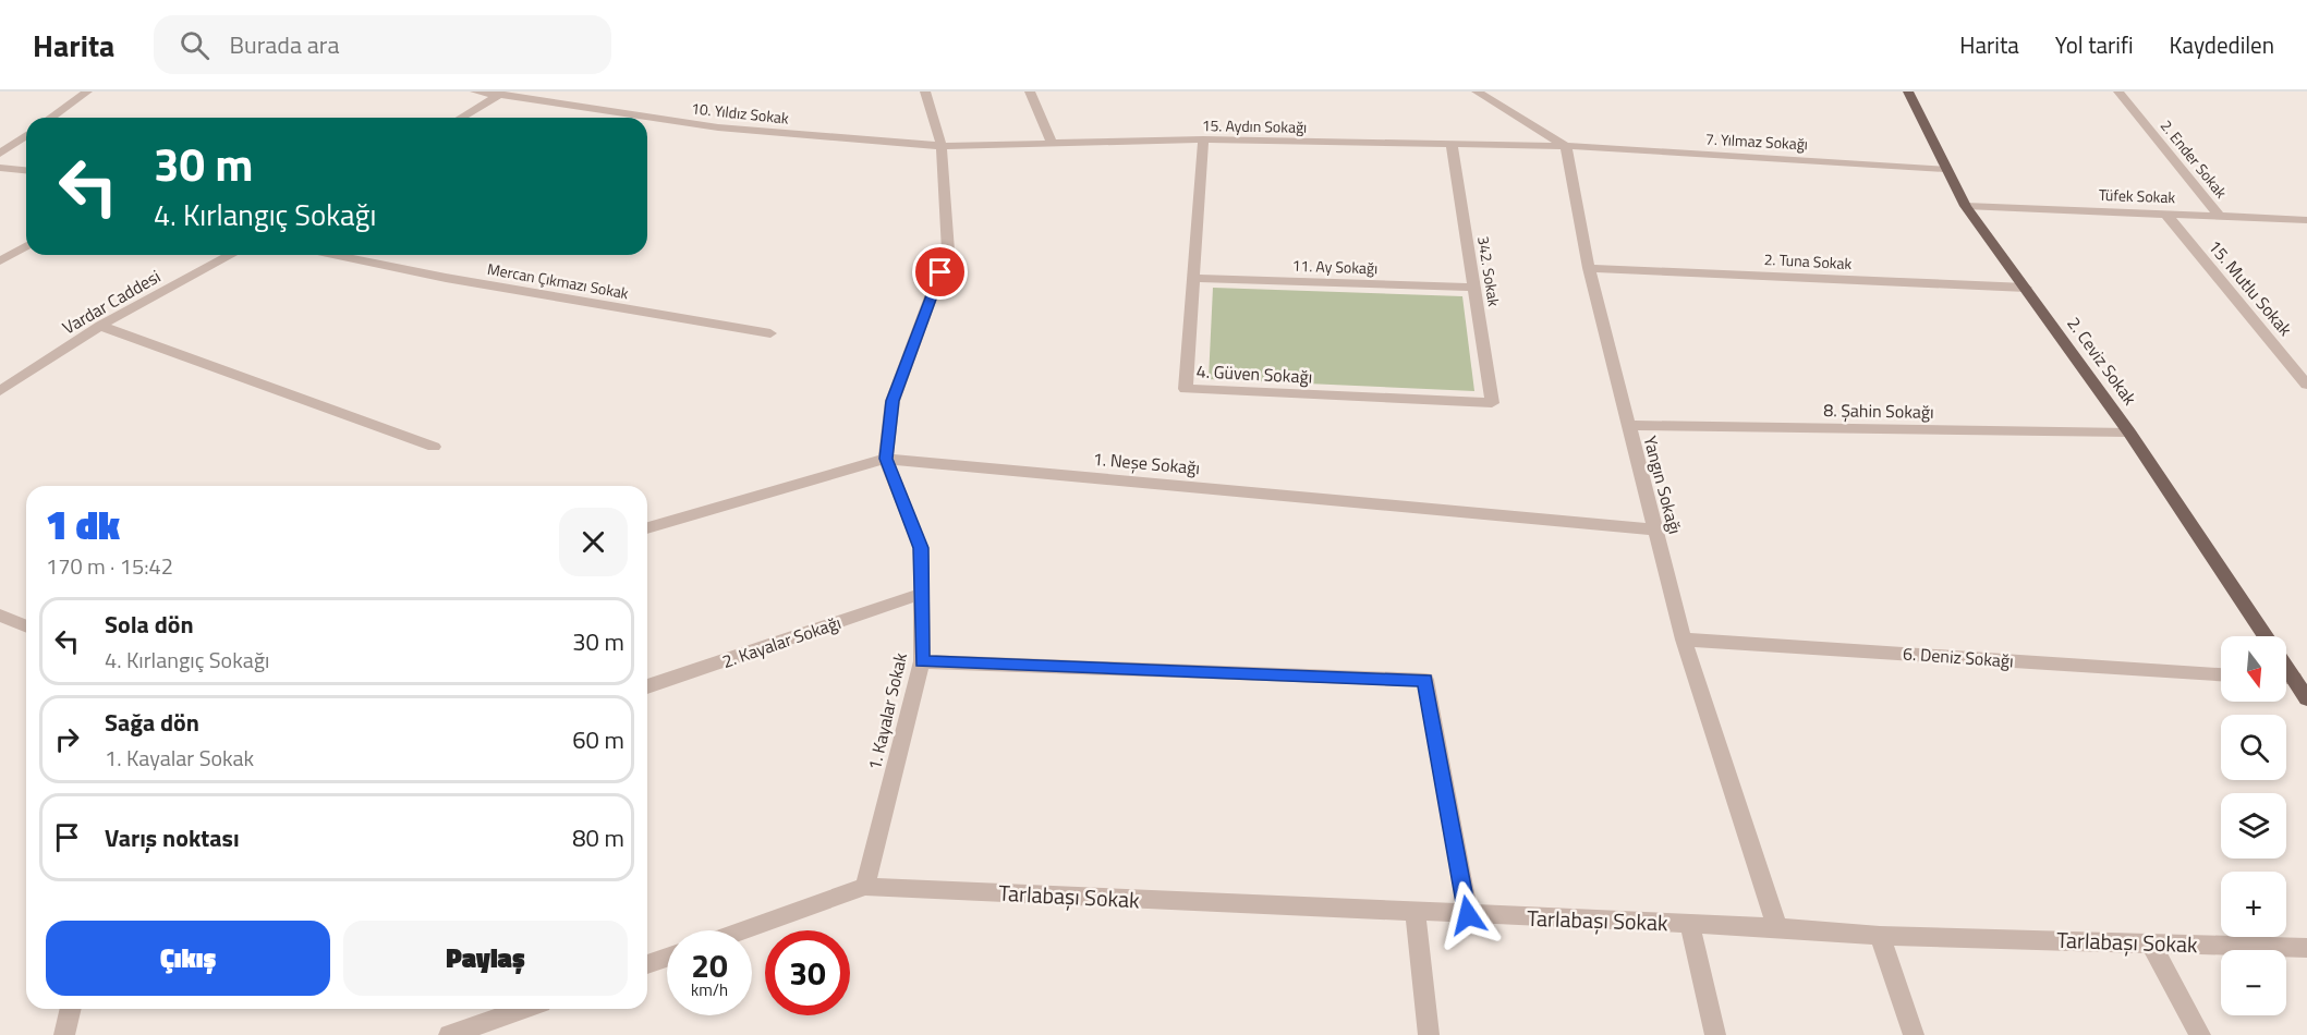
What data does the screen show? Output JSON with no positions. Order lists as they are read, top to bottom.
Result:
{
  "streets": {
    "main road": ["2. Ceviz Sokak"],
    "street": [
      "10. Yıldız Sokak",
      "15. Aydın Sokağı",
      "7. Yılmaz Sokağı",
      "2. Ender Sokak",
      "Tüfek Sokak",
      "2. Tuna Sokak",
      "11. Ay Sokağı",
      "342. Sokak",
      "Mercan Çıkmazı Sokak",
      "15. Mutlu Sokak",
      "Vardar Caddesi",
      "4. Güven Sokağı",
      "8. Şahin Sokağı",
      "1. Neşe Sokağı",
      "Yangın Sokağı",
      "2. Kayalar Sokağı",
      "6. Deniz Sokağı",
      "1. Kayalar Sokak",
      "Tarlabaşı Sokak"
    ]
  },
  "crossings": [
    ["10. Yıldız Sokak", "15. Aydın Sokağı"],
    ["10. Yıldız Sokak", "1. Kayalar Sokak"],
    ["15. Aydın Sokağı", "7. Yılmaz Sokağı"],
    ["15. Aydın Sokağı", "342. Sokak"],
    ["15. Aydın Sokağı", "4. Güven Sokağı"],
    ["15. Aydın Sokağı", "Yangın Sokağı"],
    ["15. Aydın Sokağı", "1. Kayalar Sokak"],
    ["7. Yılmaz Sokağı", "2. Ceviz Sokak"],
    ["7. Yılmaz Sokağı", "Yangın Sokağı"],
    ["2. Ender Sokak", "Tüfek Sokak"],
    ["Tüfek Sokak", "15. Mutlu Sokak"],
    ["Tüfek Sokak", "2. Ceviz Sokak"],
    ["2. Tuna Sokak", "2. Ceviz Sokak"],
    ["2. Tuna Sokak", "Yangın Sokağı"],
    ["11. Ay Sokağı", "342. Sokak"],
    ["11. Ay Sokağı", "4. Güven Sokağı"],
    ["342. Sokak", "4. Güven Sokağı"],
    ["2. Ceviz Sokak", "8. Şahin Sokağı"],
    ["8. Şahin Sokağı", "Yangın Sokağı"],
    ["1. Neşe Sokağı", "Yangın Sokağı"],
    ["1. Neşe Sokağı", "1. Kayalar Sokak"],
    ["Yangın Sokağı", "6. Deniz Sokağı"],
    ["Yangın Sokağı", "Tarlabaşı Sokak"],
    ["2. Kayalar Sokağı", "1. Kayalar Sokak"],
    ["1. Kayalar Sokak", "Tarlabaşı Sokak"]
  ],
  "north": "bottom",
  "page": {
    "header": "Harita",
    "search": "Burada ara",
    "nav": ["Harita", "Yol tarifi", "Kaydedilen"],
    "turn": ["30 m", "4. Kırlangıç Sokağı"],
    "heading": ["1 dk", "170 m · 15:42"],
    "list": [
      {
        "name": "Sola dön",
        "note": "4. Kırlangıç Sokağı",
        "value": "30 m"
      },
      {
        "name": "Sağa dön",
        "note": "1. Kayalar Sokak",
        "value": "60 m"
      },
      {
        "name": "Varış noktası",
        "value": "80 m"
      }
    ],
    "map_buttons": ["+", "−"],
    "buttons": ["Çıkış", "Paylaş"],
    "speed": "20 km/h",
    "limit": "30"
  }
}
